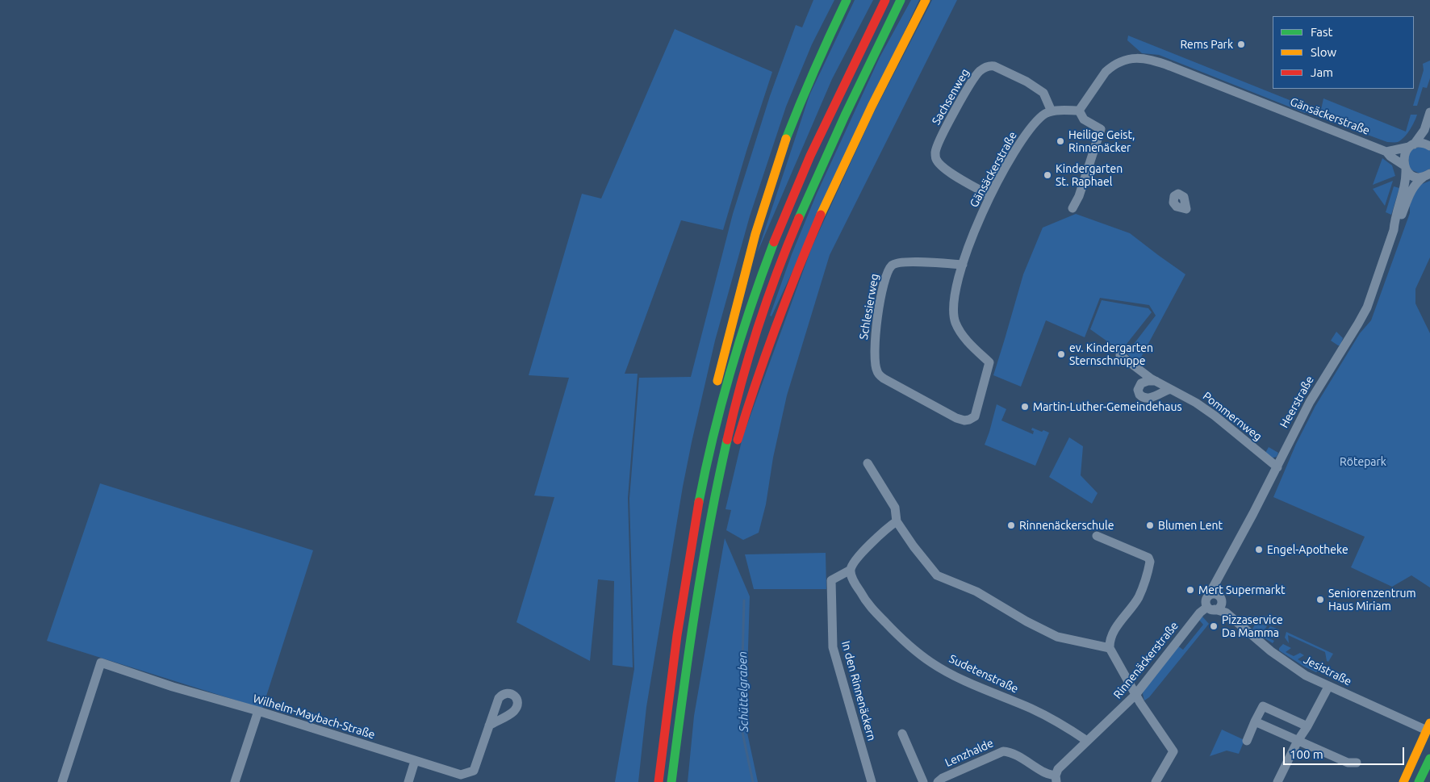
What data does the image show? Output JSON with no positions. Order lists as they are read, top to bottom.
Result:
{
  "streets": {
    "street": [
      "Sachsenweg",
      "Gänsäckerstraße",
      "Schlesierweg",
      "Heerstraße",
      "Pommernweg",
      "Rinnenäckerstraße",
      "Jesistraße",
      "Sudetenstraße",
      "In den Rinnenäckern",
      "Wilhelm-Maybach-Straße",
      "Lenzhalde"
    ]
  },
  "crossings": [
    ["Sachsenweg", "Gänsäckerstraße"],
    ["Gänsäckerstraße", "Schlesierweg"],
    ["Gänsäckerstraße", "Heerstraße"],
    ["Heerstraße", "Pommernweg"],
    ["Rinnenäckerstraße", "Jesistraße"],
    ["Rinnenäckerstraße", "Sudetenstraße"],
    ["Rinnenäckerstraße", "Lenzhalde"],
    ["Sudetenstraße", "In den Rinnenäckern"]
  ],
  "water": ["Schüttelgraben"],
  "parks": ["Rötepark"],
  "places": [
    "Rems Park",
    "Heilige Geist, Rinnenäcker",
    "Kindergarten St. Raphael",
    "ev. Kindergarten Sternschnuppe",
    "Martin-Luther-Gemeindehaus",
    "Rinnenäckerschule",
    "Blumen Lent",
    "Engel-Apotheke",
    "Mert Supermarkt",
    "Seniorenzentrum Haus Miriam",
    "Pizzaservice Da Mamma"
  ],
  "legend": ["Fast", "Slow", "Jam"],
  "scale_bar": "100 m"
}
